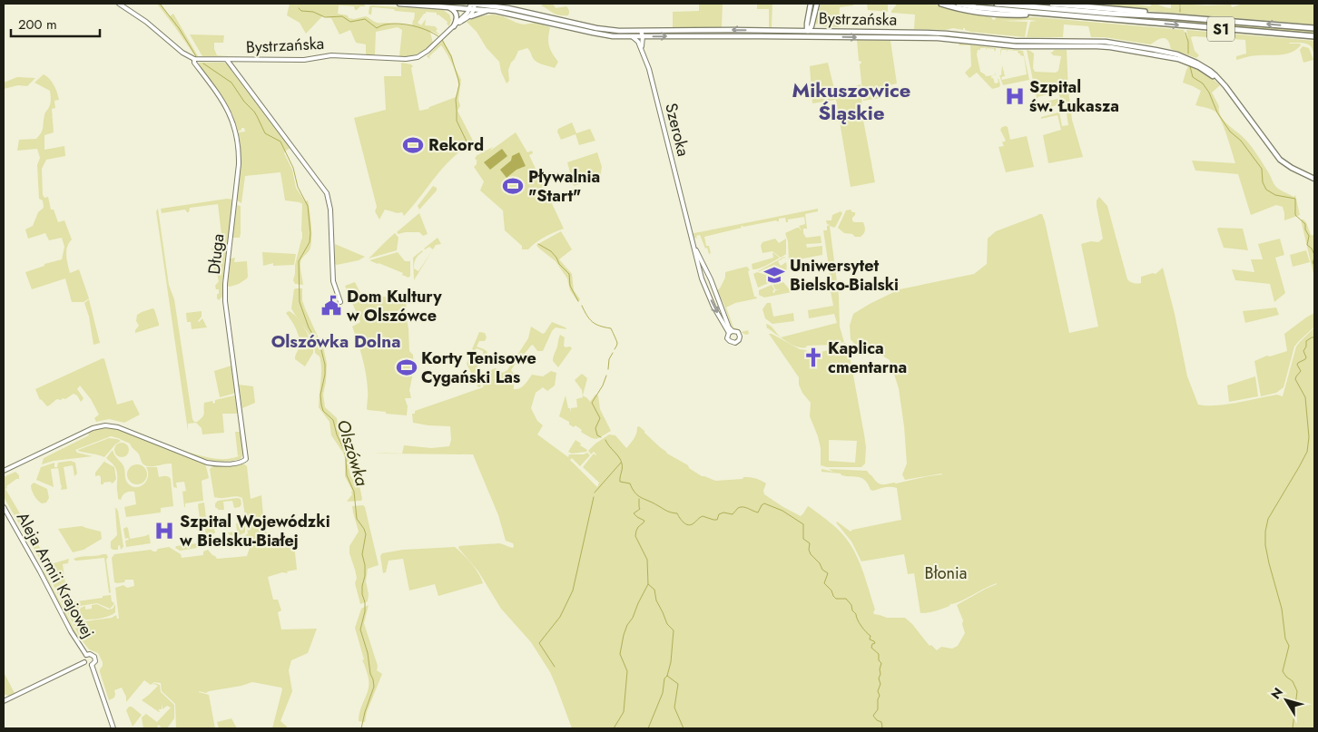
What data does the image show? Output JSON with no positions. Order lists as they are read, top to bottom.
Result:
{
  "streets": {
    "highway": ["S1"],
    "main road": ["Bystrzańska"],
    "street": ["Szeroka", "Długa", "Aleja Armii Krajowej"]
  },
  "crossings": [
    ["Bystrzańska", "Szeroka"],
    ["Bystrzańska", "Długa"]
  ],
  "districts": ["Mikuszowice Śląskie", "Olszówka Dolna"],
  "water": ["Olszówka"],
  "parks": ["Błonia"],
  "places": {
    "hospital": ["Szpital św. Łukasza", "Szpital Wojewódzki w Bielsku-Białej"],
    "sports": ["Rekord", "Pływalnia \"Start\"", "Korty Tenisowe Cygański Las"],
    "school or university": ["Uniwersytet Bielsko-Bialski"],
    "public building": ["Dom Kultury w Olszówce"],
    "church": ["Kaplica cmentarna"]
  },
  "scale_bar": "200 m",
  "north": "top left"
}
